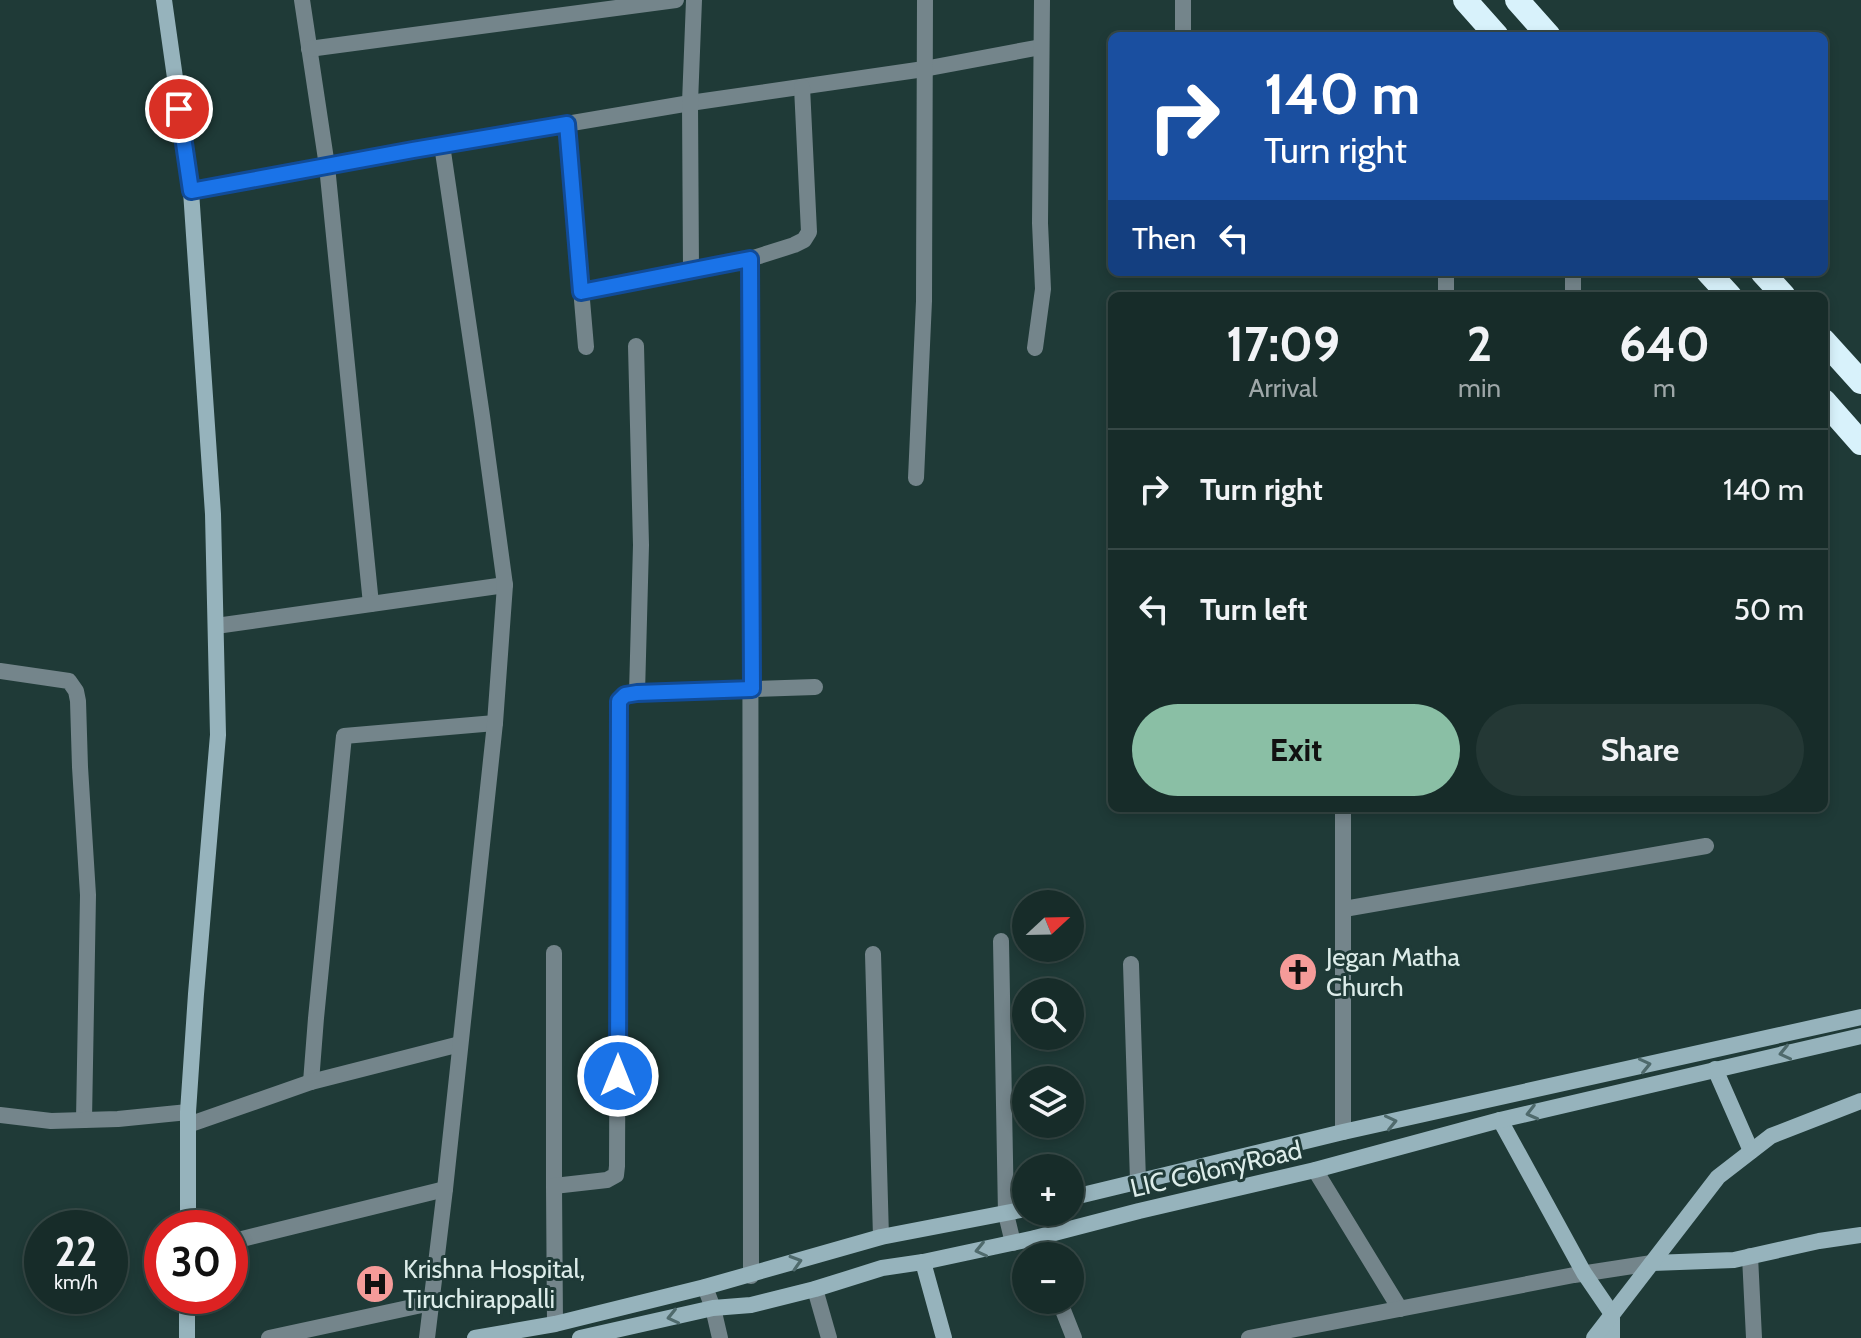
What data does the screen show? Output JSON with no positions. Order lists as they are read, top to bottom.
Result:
{
  "streets": {
    "main road": ["LIC ColonyRoad"]
  },
  "places": {
    "church": ["Jegan Matha Church"],
    "hospital": ["Krishna Hospital, Tiruchirappalli"]
  },
  "north": "right",
  "page": {
    "turn": ["140 m", "Turn right"],
    "then": "Then",
    "eta": [
      "17:09",
      "Arrival",
      "2",
      "min",
      "640",
      "m"
    ],
    "list": [
      {
        "name": "Turn right",
        "value": "140 m"
      },
      {
        "name": "Turn left",
        "value": "50 m"
      }
    ],
    "buttons": ["Exit", "Share"],
    "map_buttons": ["+", "−"],
    "speed": "22 km/h",
    "limit": "30"
  }
}
